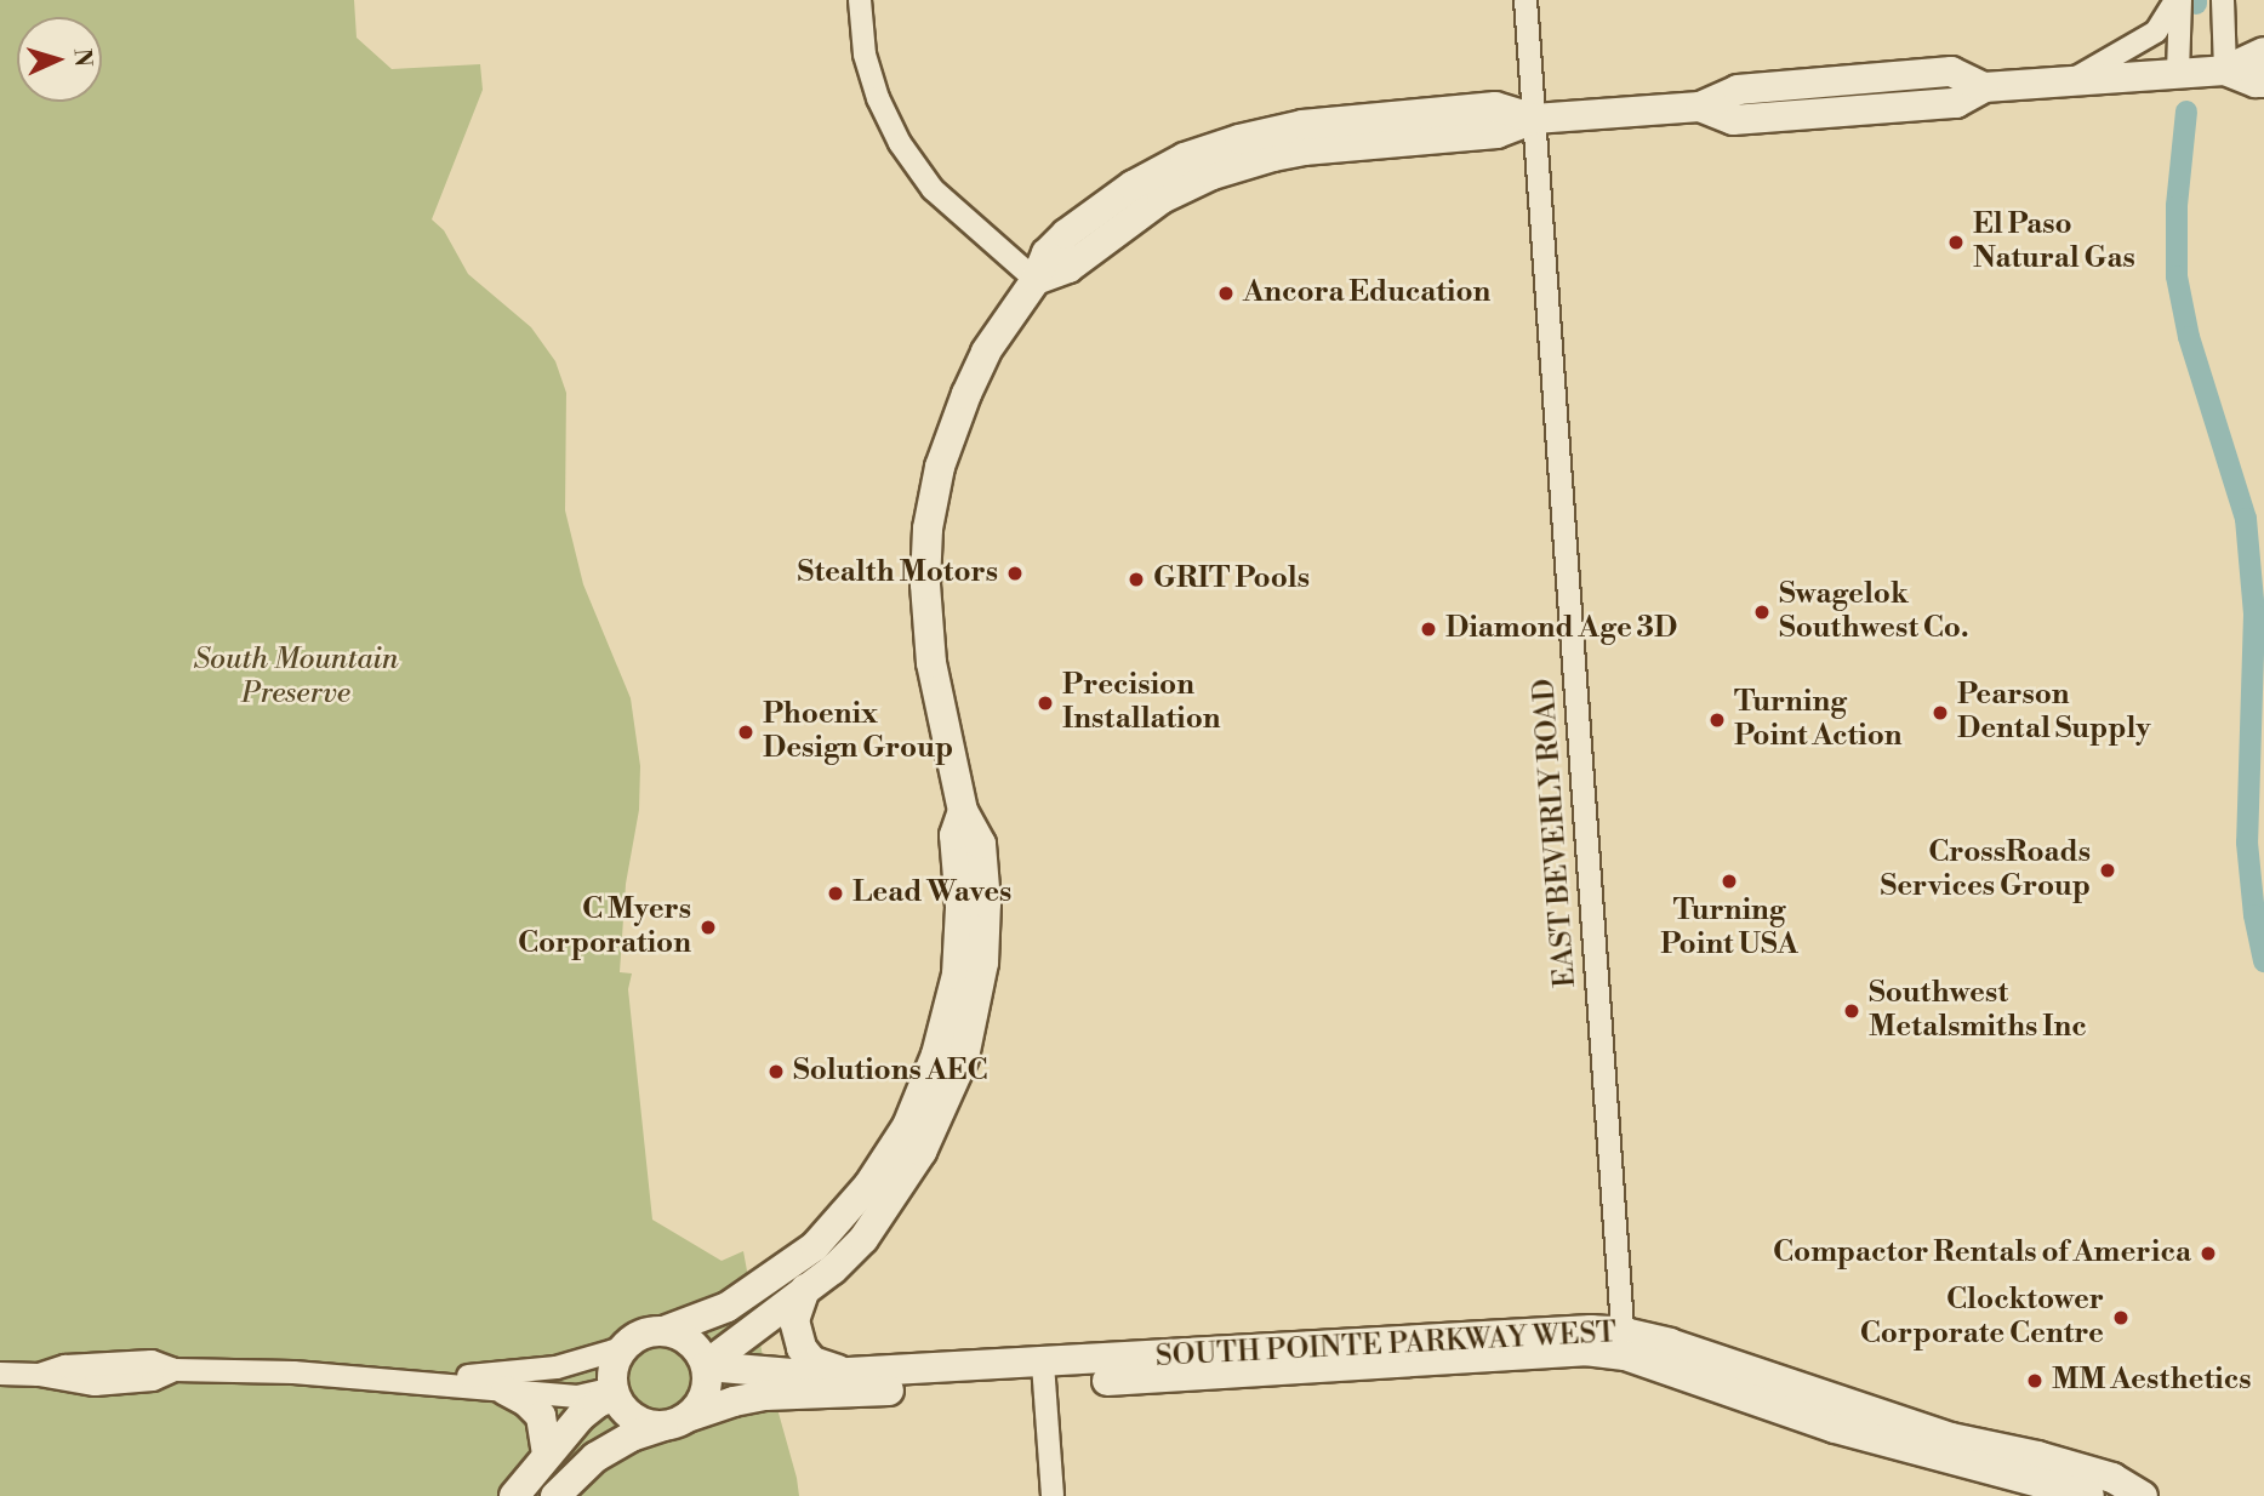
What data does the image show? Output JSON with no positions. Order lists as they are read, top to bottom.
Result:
{
  "streets": {
    "main road": ["SOUTH POINTE PARKWAY WEST"],
    "street": ["EAST BEVERLY ROAD"]
  },
  "crossings": [
    ["EAST BEVERLY ROAD", "SOUTH POINTE PARKWAY WEST"]
  ],
  "parks": ["South Mountain Preserve"],
  "places": [
    "El Paso Natural Gas",
    "Ancora Education",
    "Stealth Motors",
    "GRIT Pools",
    "Swagelok Southwest Co.",
    "Diamond Age 3D",
    "Precision Installation",
    "Pearson Dental Supply",
    "Turning Point Action",
    "Phoenix Design Group",
    "CrossRoads Services Group",
    "Turning Point USA",
    "Lead Waves",
    "C Myers Corporation",
    "Southwest Metalsmiths Inc",
    "Solutions AEC",
    "Compactor Rentals of America",
    "Clocktower Corporate Centre",
    "MM Aesthetics"
  ],
  "north": "right"
}
